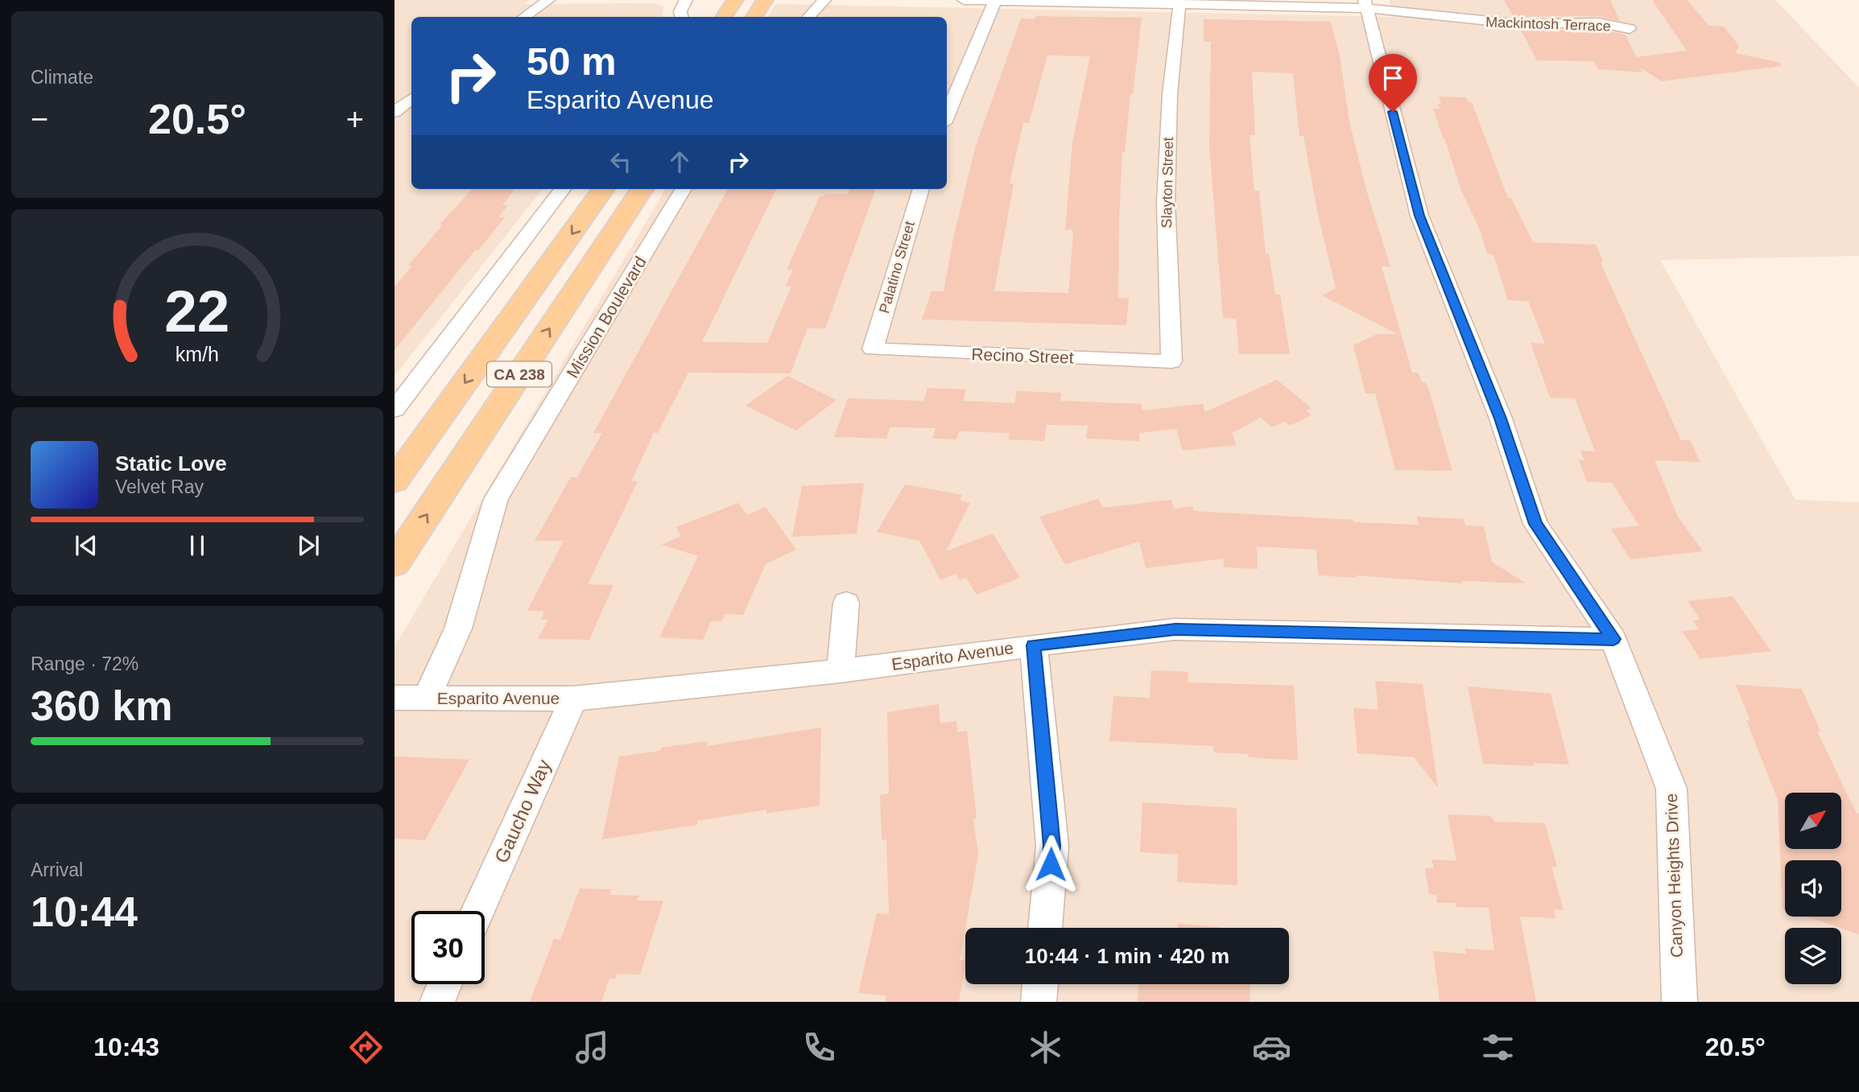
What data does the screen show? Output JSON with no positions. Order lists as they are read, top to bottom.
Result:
{
  "streets": {
    "main road": ["CA 238"],
    "street": [
      "Mackintosh Terrace",
      "Slayton Street",
      "Palatino Street",
      "Mission Boulevard",
      "Recino Street",
      "Esparito Avenue",
      "Gaucho Way",
      "Canyon Heights Drive"
    ]
  },
  "crossings": [
    ["Mackintosh Terrace", "Slayton Street"],
    ["Mackintosh Terrace", "Canyon Heights Drive"],
    ["Slayton Street", "Recino Street"],
    ["Palatino Street", "Recino Street"],
    ["Mission Boulevard", "Esparito Avenue"],
    ["Esparito Avenue", "Gaucho Way"],
    ["Esparito Avenue", "Canyon Heights Drive"]
  ],
  "north": "top right",
  "page": {
    "tile": [
      "Climate",
      ["Range · 72%", "360 km"],
      ["Arrival", "10:44"]
    ],
    "turn": ["50 m", "Esparito Avenue"],
    "heat": ["−", "20.5°", "+"],
    "song": ["Static Love", "Velvet Ray"],
    "limit": "30",
    "trip": "10:44 · 1 min · 420 m",
    "tabs": ["10:43", "20.5°"],
    "gauge": ["22", "km/h"]
  }
}
